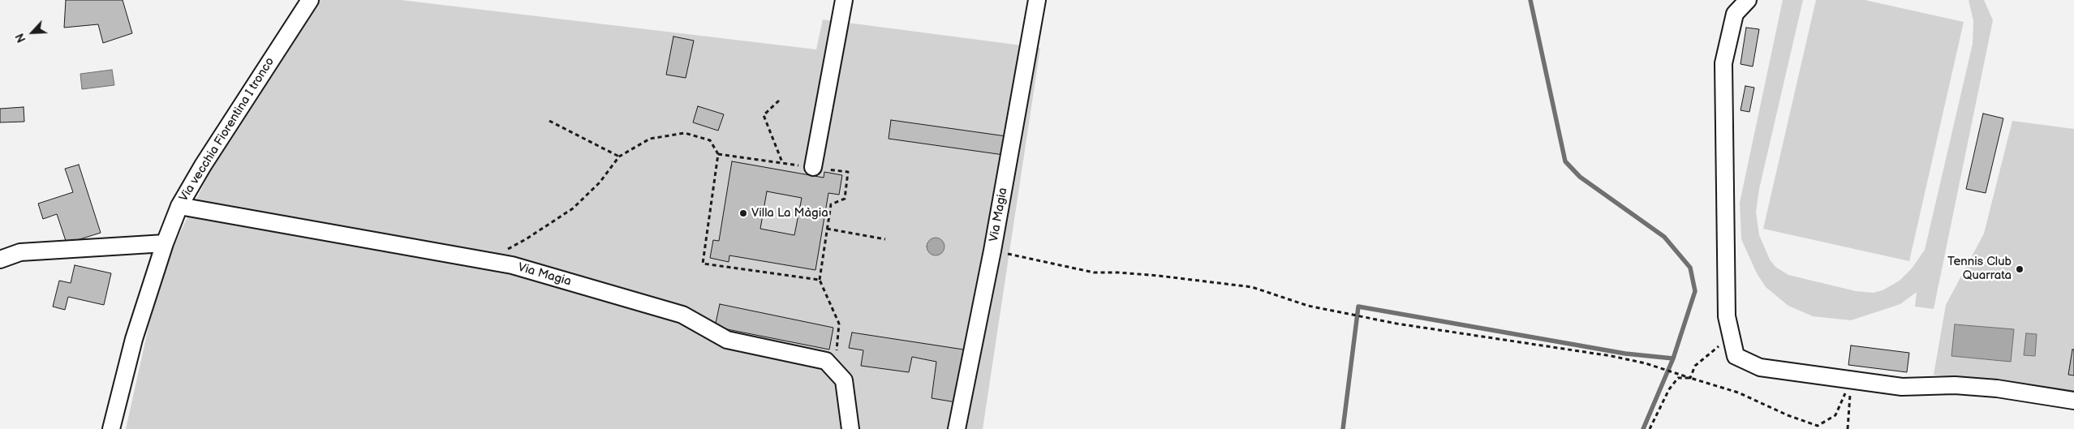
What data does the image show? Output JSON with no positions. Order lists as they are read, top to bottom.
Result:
{
  "streets": {
    "street": ["Via vecchia Fiorentina I tronco", "Via Magia"]
  },
  "crossings": [
    ["Via vecchia Fiorentina I tronco", "Via Magia"]
  ],
  "places": ["Villa La Màgia", "Tennis Club Quarrata"],
  "north": "bottom left"
}
